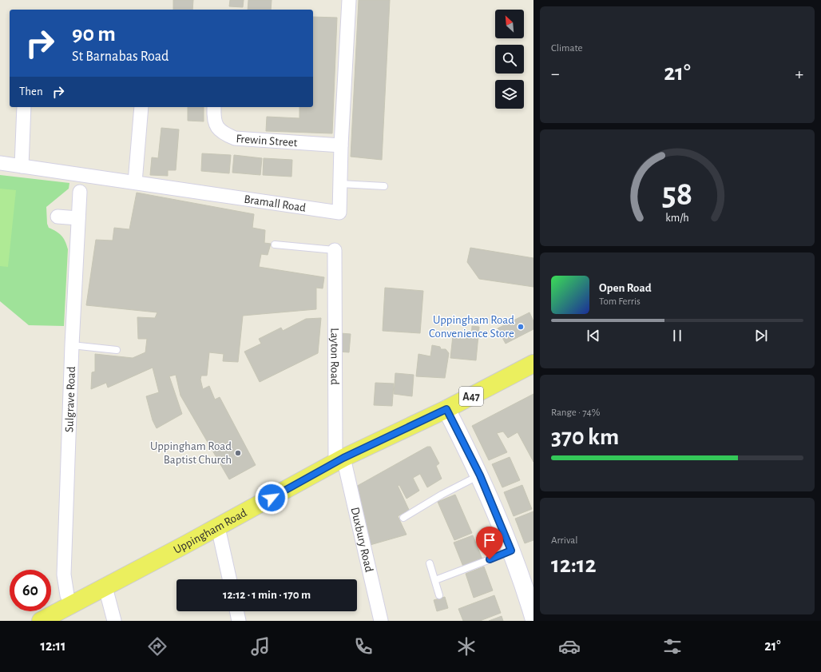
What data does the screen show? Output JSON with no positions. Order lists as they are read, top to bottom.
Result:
{
  "streets": {
    "main road": ["A47", "Uppingham Road"],
    "street": [
      "Frewin Street",
      "Bramall Road",
      "Layton Road",
      "Sulgrave Road",
      "Duxbury Road"
    ]
  },
  "crossings": [
    ["Frewin Street", "Bramall Road"],
    ["Layton Road", "Uppingham Road"],
    ["Layton Road", "Duxbury Road"],
    ["Sulgrave Road", "Uppingham Road"],
    ["Uppingham Road", "Duxbury Road"]
  ],
  "places": ["Uppingham Road Convenience Store", "Uppingham Road Baptist Church"],
  "north": "top left",
  "page": {
    "tile": [
      "Climate",
      ["Range · 74%", "370 km"],
      ["Arrival", "12:12"]
    ],
    "turn": ["90 m", "St Barnabas Road"],
    "heat": ["−", "21°", "+"],
    "then": "Then",
    "song": ["Open Road", "Tom Ferris"],
    "limit": "60",
    "trip": "12:12 · 1 min · 170 m",
    "tabs": ["12:11", "21°"],
    "gauge": ["58", "km/h"]
  }
}
